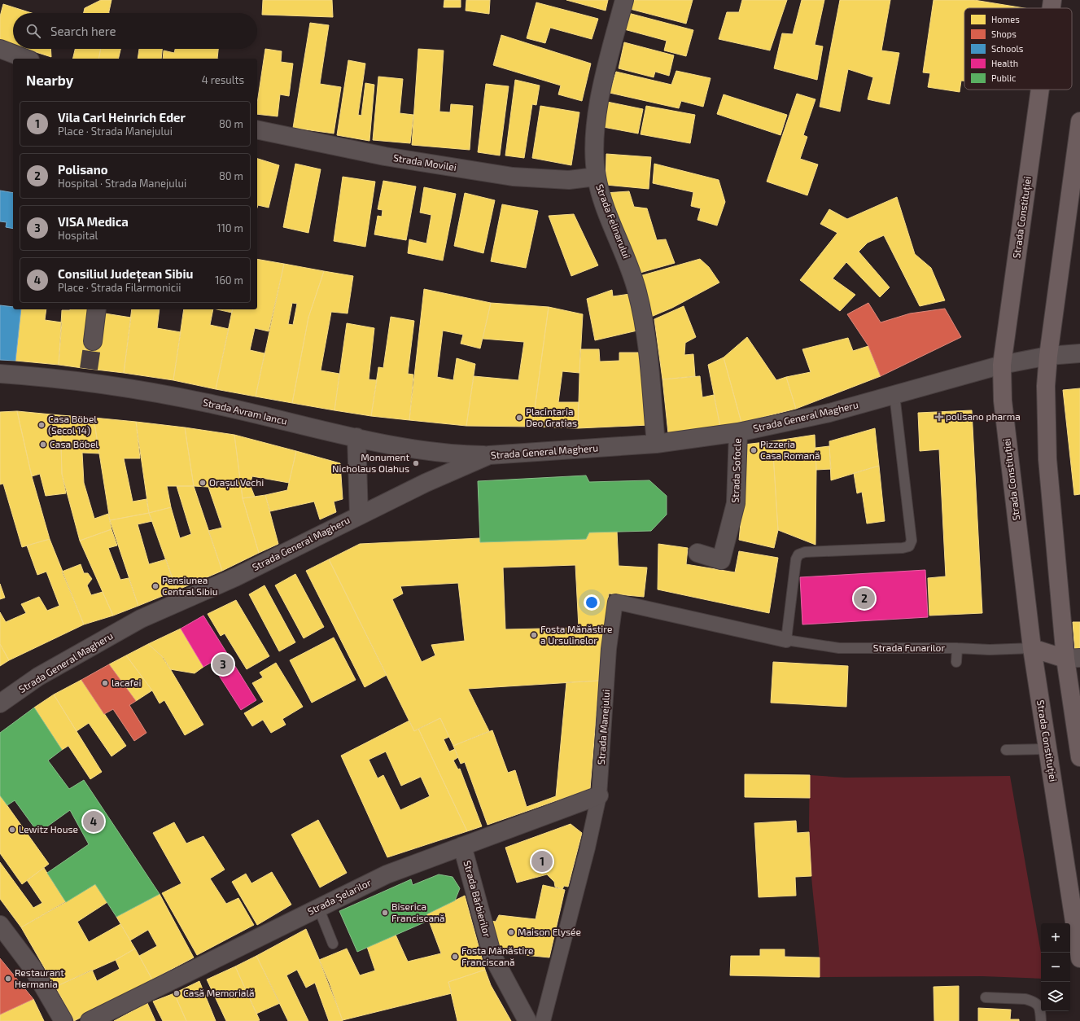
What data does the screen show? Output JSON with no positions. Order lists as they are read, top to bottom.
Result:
{
  "streets": {
    "main road": ["Strada Constituției"],
    "street": [
      "Strada Movilei",
      "Strada Felinarului",
      "Strada Avram Iancu",
      "Strada General Magheru",
      "Strada Sofocle",
      "Strada Manejului",
      "Strada Șelarilor",
      "Strada Bărbierilor"
    ],
    "lane": ["Strada Funarilor"]
  },
  "crossings": [
    ["Strada Movilei", "Strada Felinarului"],
    ["Strada Constituției", "Strada General Magheru"],
    ["Strada Constituției", "Strada Funarilor"],
    ["Strada Felinarului", "Strada General Magheru"],
    ["Strada Avram Iancu", "Strada General Magheru"],
    ["Strada General Magheru", "Strada Sofocle"],
    ["Strada Funarilor", "Strada Manejului"],
    ["Strada Manejului", "Strada Șelarilor"],
    ["Strada Șelarilor", "Strada Bărbierilor"]
  ],
  "places": {
    "health": ["polisano pharma"],
    "other": [
      "Placintaria Deo Gratias",
      "Casa Böbel (Secol 14)",
      "Casa Böbel",
      "Pizzeria Casa Romană",
      "Monument Nicholaus Olahus",
      "Orașul Vechi",
      "Pensiunea Central Sibiu",
      "Fosta Mănăstire a Ursulinelor",
      "lacafei",
      "Lewitz House",
      "Biserica Franciscană",
      "Maison Elysée",
      "Fosta Mănăstire Franciscană",
      "Restaurant Hermania",
      "Casă Memorială"
    ]
  },
  "legend": [
    "Homes",
    "Shops",
    "Schools",
    "Health",
    "Public"
  ],
  "page": {
    "search": "Search here",
    "heading": ["Nearby", "4 results"],
    "list": [
      {
        "mark": "1",
        "name": "Vila Carl Heinrich Eder",
        "note": "Place · Strada Manejului",
        "value": "80 m"
      },
      {
        "mark": "2",
        "name": "Polisano",
        "note": "Hospital · Strada Manejului",
        "value": "80 m"
      },
      {
        "mark": "3",
        "name": "VISA Medica",
        "note": "Hospital",
        "value": "110 m"
      },
      {
        "mark": "4",
        "name": "Consiliul Județean Sibiu",
        "note": "Place · Strada Filarmonicii",
        "value": "160 m"
      }
    ],
    "pins": [
      "2",
      "3",
      "4",
      "1"
    ],
    "map_buttons": ["+", "−"]
  }
}
